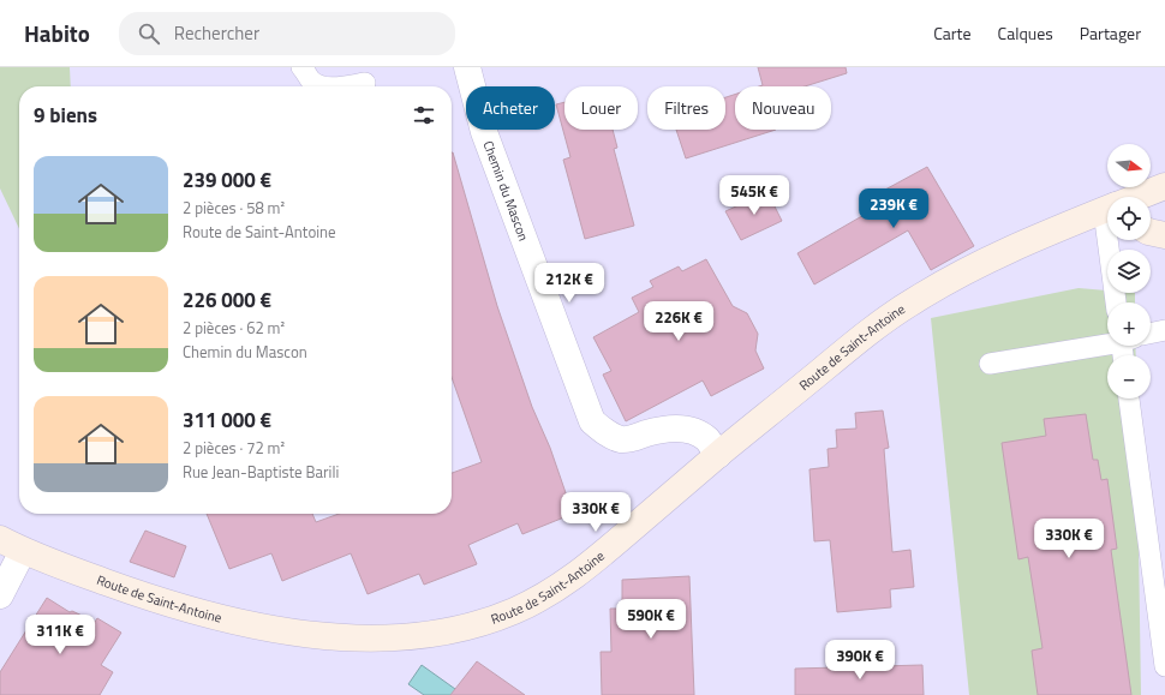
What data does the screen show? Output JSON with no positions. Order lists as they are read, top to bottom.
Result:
{
  "streets": {
    "street": ["Chemin du Mascon", "Route de Saint-Antoine"]
  },
  "crossings": [
    ["Chemin du Mascon", "Route de Saint-Antoine"]
  ],
  "north": "right",
  "page": {
    "header": "Habito",
    "search": "Rechercher",
    "nav": ["Carte", "Calques", "Partager"],
    "chip": [
      "Acheter",
      "Louer",
      "Filtres",
      "Nouveau"
    ],
    "heading": "9 biens",
    "map_buttons": ["+", "−"],
    "list": [
      {
        "name": "239 000 €",
        "note": "2 pièces · 58 m² · Route de Saint-Antoine"
      },
      {
        "name": "226 000 €",
        "note": "2 pièces · 62 m² · Chemin du Mascon"
      },
      {
        "name": "311 000 €",
        "note": "2 pièces · 72 m² · Rue Jean-Baptiste Barili"
      }
    ],
    "price": [
      "545K €",
      "239K €",
      "212K €",
      "226K €",
      "330K €",
      "330K €",
      "590K €",
      "311K €",
      "390K €"
    ]
  }
}
